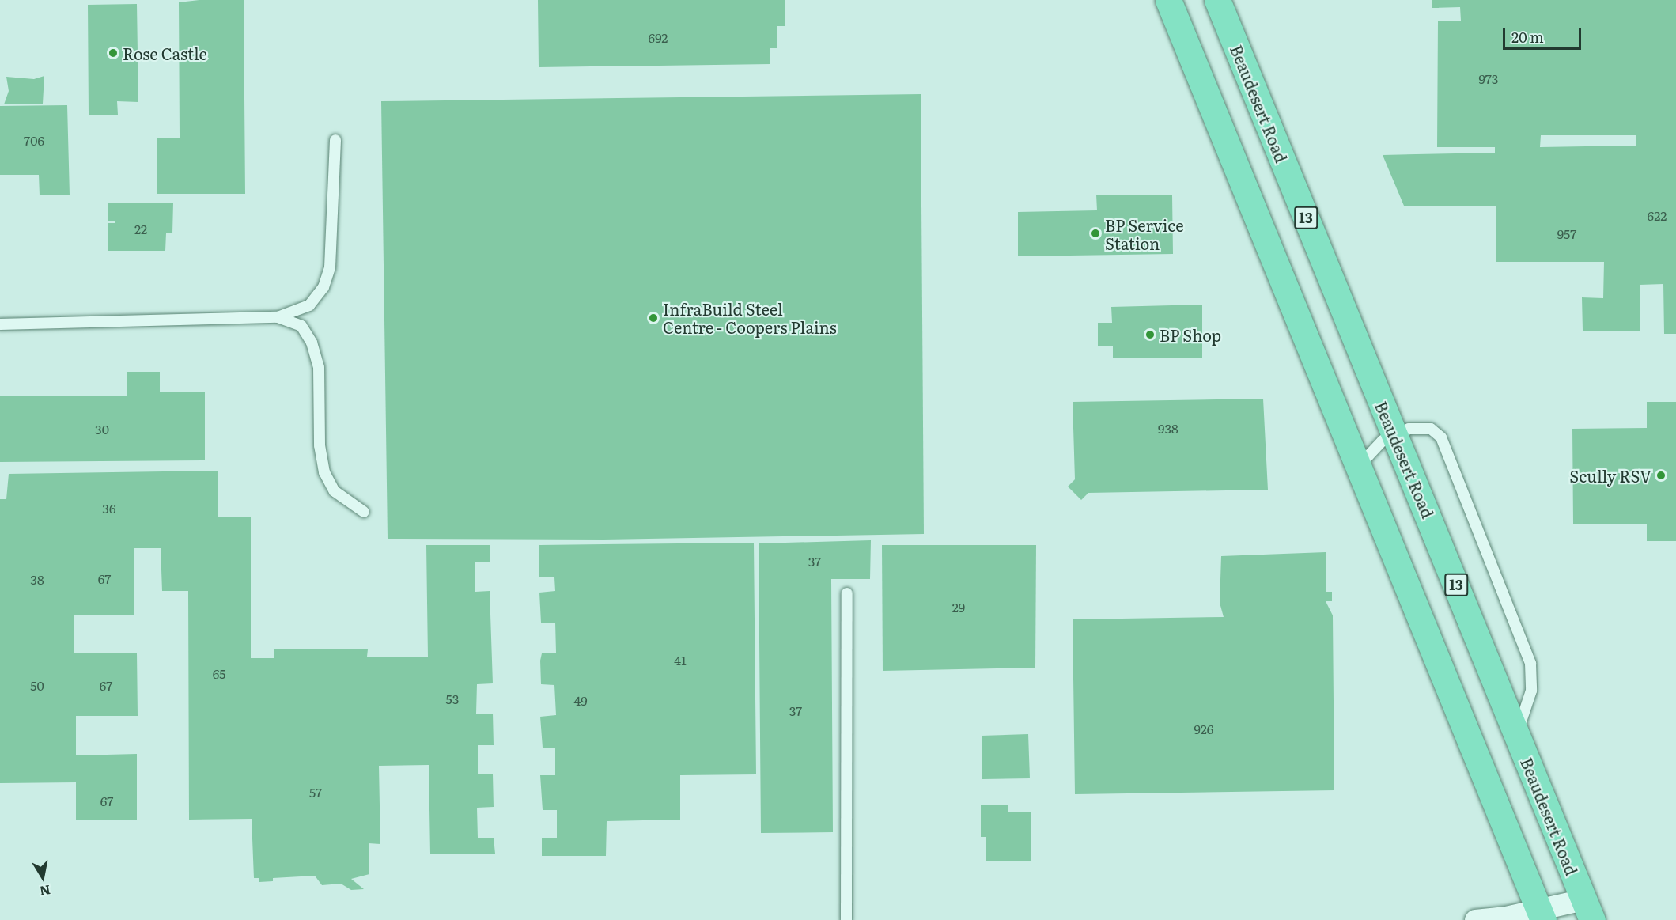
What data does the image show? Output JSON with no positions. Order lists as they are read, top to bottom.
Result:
{
  "streets": {
    "highway": ["Beaudesert Road", "13"]
  },
  "places": [
    "Rose Castle",
    "BP Service Station",
    "InfraBuild Steel Centre - Coopers Plains",
    "BP Shop",
    "Scully RSV"
  ],
  "house_numbers": [
    "692",
    "973",
    "706",
    "622",
    "22",
    "957",
    "938",
    "30",
    "36",
    "37",
    "67",
    "38",
    "29",
    "41",
    "65",
    "50",
    "67",
    "53",
    "49",
    "37",
    "926",
    "57",
    "67"
  ],
  "scale_bar": "20 m",
  "north": "bottom"
}
